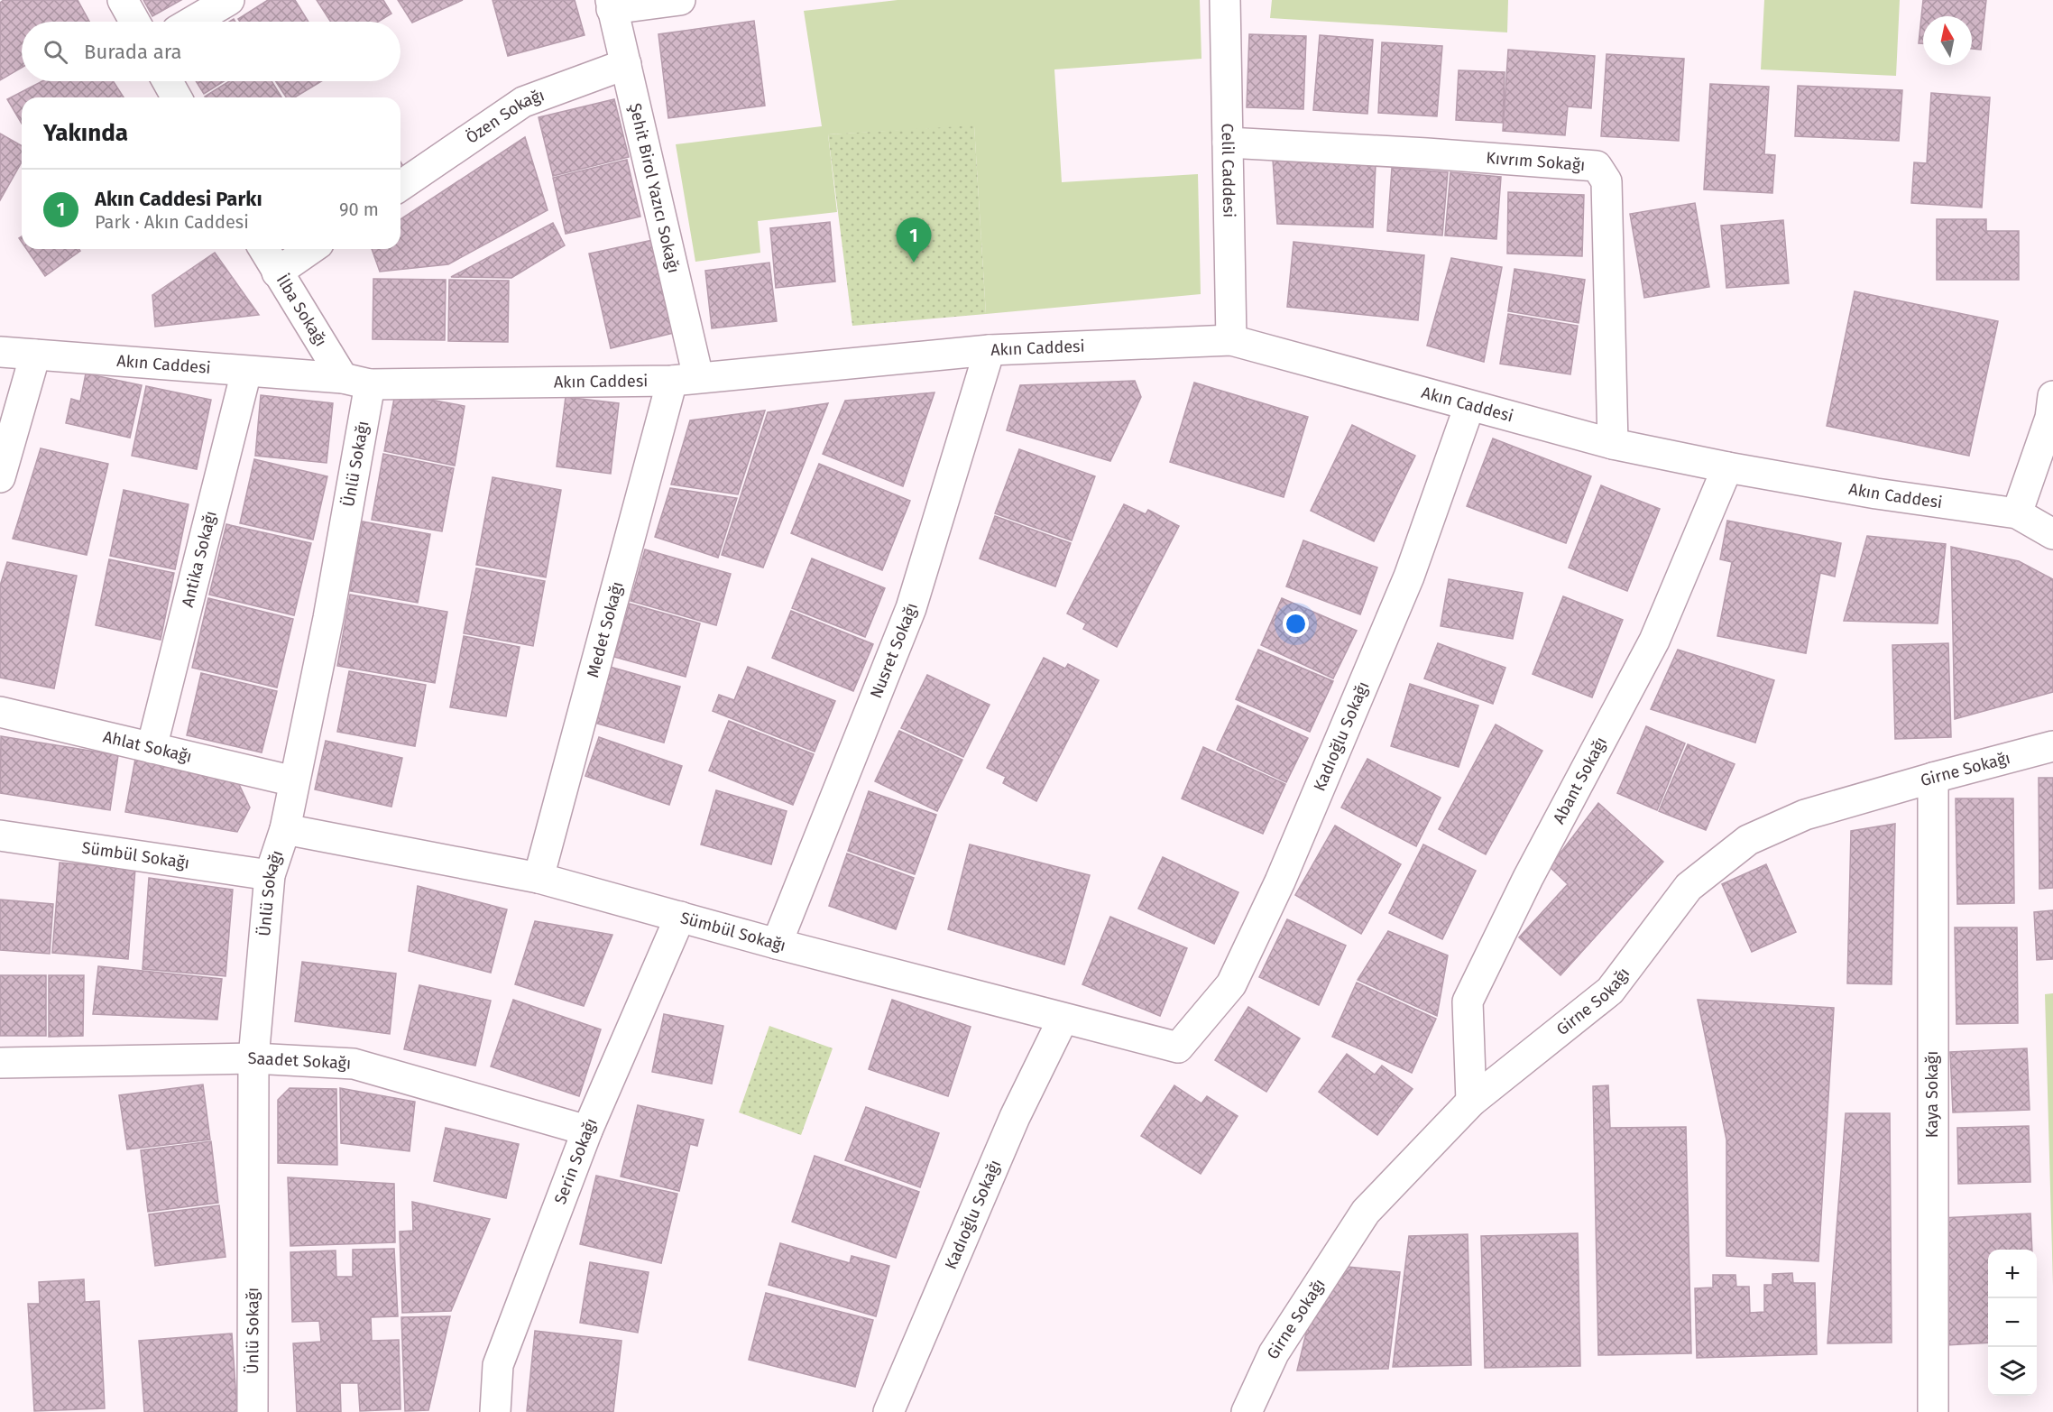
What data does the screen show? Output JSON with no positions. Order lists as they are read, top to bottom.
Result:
{
  "streets": {
    "street": [
      "Özen Sokağı",
      "Kıvrım Sokağı",
      "Celil Caddesi",
      "Şehit Birol Yazıcı Sokağı",
      "İlba Sokağı",
      "Akın Caddesi",
      "Ünlü Sokağı",
      "Antika Sokağı",
      "Medet Sokağı",
      "Nusret Sokağı",
      "Kadıoğlu Sokağı",
      "Ahlat Sokağı",
      "Girne Sokağı",
      "Abant Sokağı",
      "Sümbül Sokağı",
      "Saadet Sokağı",
      "Kaya Sokağı",
      "Serin Sokağı"
    ]
  },
  "crossings": [
    ["Özen Sokağı", "Şehit Birol Yazıcı Sokağı"],
    ["Kıvrım Sokağı", "Celil Caddesi"],
    ["Kıvrım Sokağı", "Akın Caddesi"],
    ["Celil Caddesi", "Akın Caddesi"],
    ["Şehit Birol Yazıcı Sokağı", "Akın Caddesi"],
    ["Şehit Birol Yazıcı Sokağı", "Medet Sokağı"],
    ["İlba Sokağı", "Akın Caddesi"],
    ["İlba Sokağı", "Ünlü Sokağı"],
    ["Akın Caddesi", "Ünlü Sokağı"],
    ["Akın Caddesi", "Antika Sokağı"],
    ["Akın Caddesi", "Medet Sokağı"],
    ["Akın Caddesi", "Nusret Sokağı"],
    ["Akın Caddesi", "Kadıoğlu Sokağı"],
    ["Akın Caddesi", "Abant Sokağı"],
    ["Ünlü Sokağı", "Ahlat Sokağı"],
    ["Ünlü Sokağı", "Sümbül Sokağı"],
    ["Ünlü Sokağı", "Saadet Sokağı"],
    ["Antika Sokağı", "Ahlat Sokağı"],
    ["Medet Sokağı", "Sümbül Sokağı"],
    ["Nusret Sokağı", "Sümbül Sokağı"],
    ["Kadıoğlu Sokağı", "Sümbül Sokağı"],
    ["Girne Sokağı", "Abant Sokağı"],
    ["Girne Sokağı", "Kaya Sokağı"],
    ["Sümbül Sokağı", "Serin Sokağı"],
    ["Saadet Sokağı", "Serin Sokağı"]
  ],
  "north": "top",
  "page": {
    "search": "Burada ara",
    "heading": "Yakında",
    "list": [
      {
        "mark": "1",
        "name": "Akın Caddesi Parkı",
        "note": "Park · Akın Caddesi",
        "value": "90 m"
      }
    ],
    "pins": "1",
    "map_buttons": ["+", "−"]
  }
}
